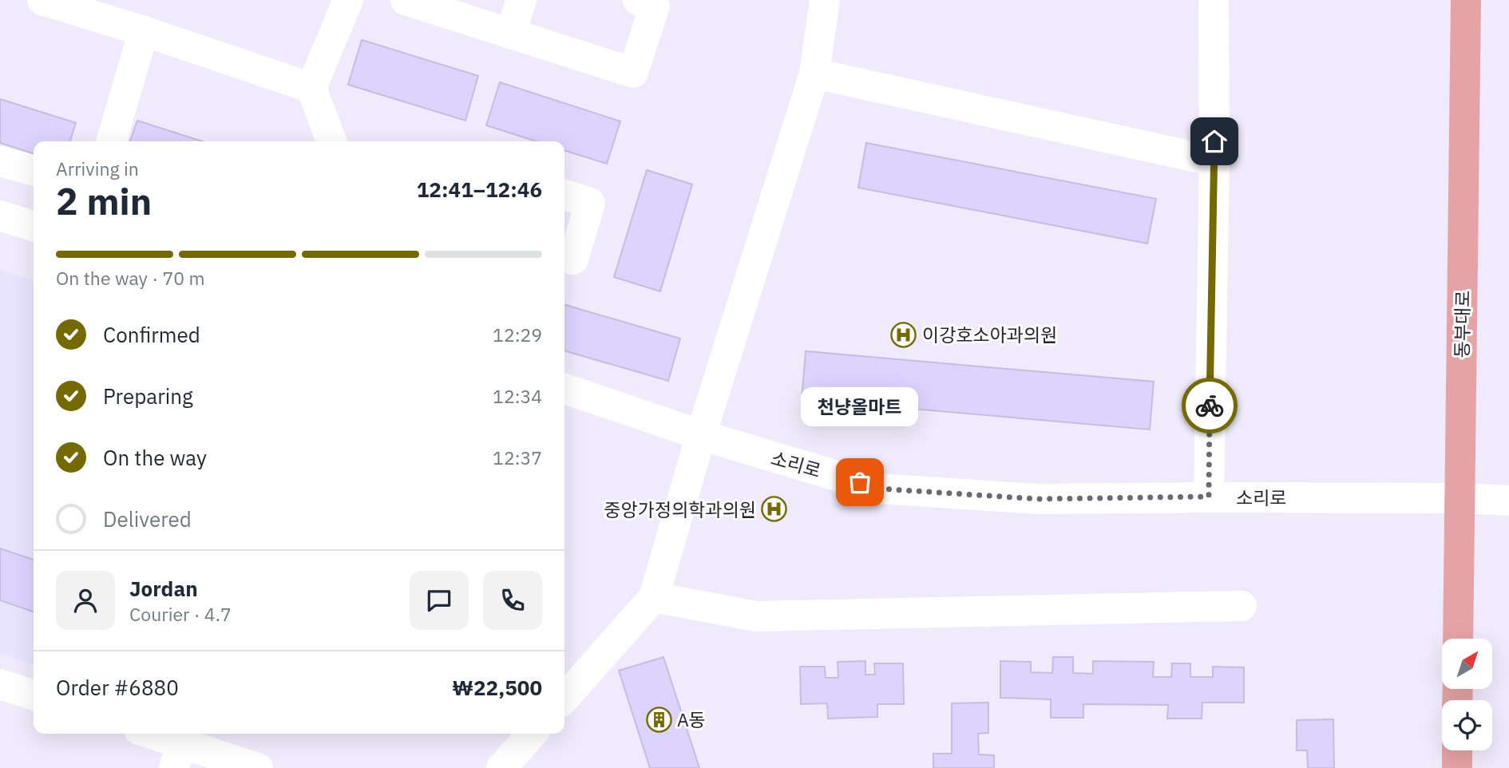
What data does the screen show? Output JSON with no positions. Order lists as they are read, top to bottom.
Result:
{
  "streets": {
    "main road": ["동부대로"],
    "street": ["소리로"]
  },
  "crossings": [
    ["동부대로", "소리로"]
  ],
  "places": {
    "hospital": ["이강호소아과의원", "중앙가정의학과의원"],
    "other": ["천냥올마트"],
    "building": ["A동"]
  },
  "north": "top right",
  "page": {
    "heading": ["2 min", "Arriving in", "12:41–12:46"],
    "panel": [
      "Jordan",
      "Courier · 4.7",
      "Order #6880",
      "₩22,500"
    ],
    "bar": "On the way · 70 m",
    "list": [
      ["Confirmed", "12:29"],
      ["Preparing", "12:34"],
      ["On the way", "12:37"],
      "Delivered"
    ],
    "bubble": "천냥올마트"
  }
}
